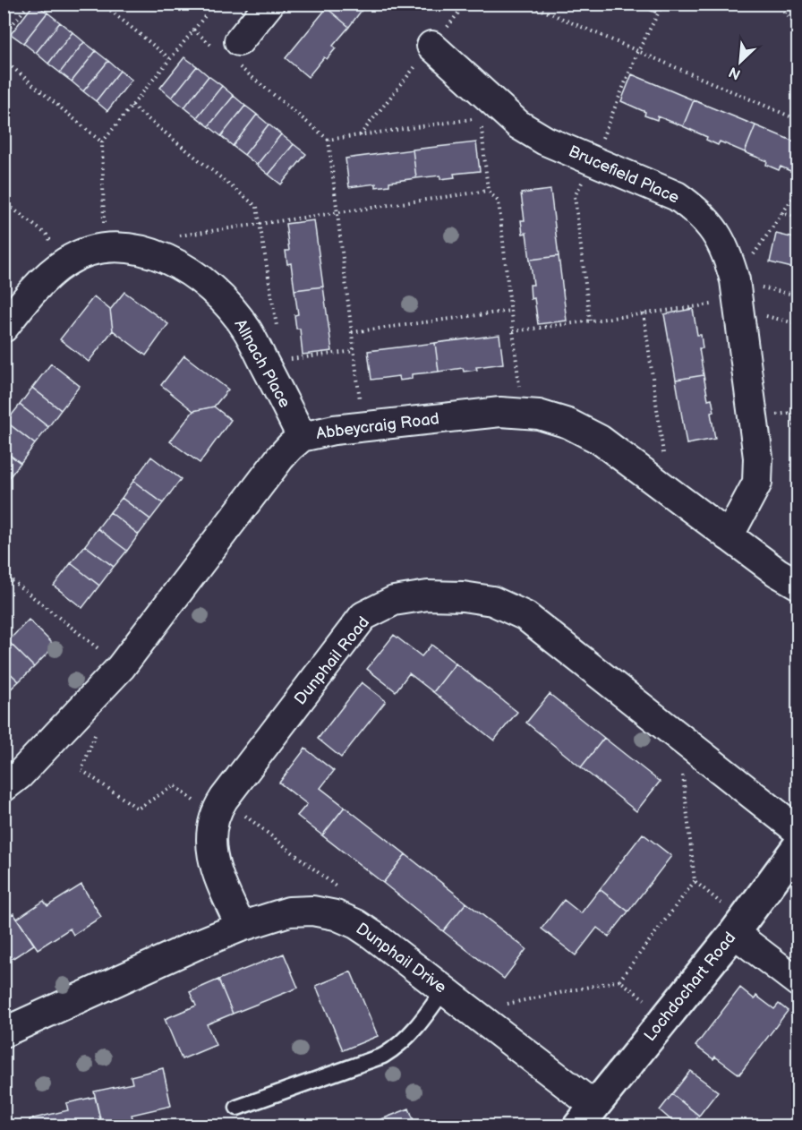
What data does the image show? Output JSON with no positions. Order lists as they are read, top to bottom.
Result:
{
  "streets": {
    "street": [
      "Brucefield Place",
      "Allnach Place",
      "Abbeycraig Road",
      "Dunphail Road",
      "Dunphail Drive",
      "Lochdochart Road"
    ]
  },
  "crossings": [
    ["Brucefield Place", "Abbeycraig Road"],
    ["Allnach Place", "Abbeycraig Road"],
    ["Dunphail Drive", "Lochdochart Road"]
  ],
  "north": "bottom left"
}
